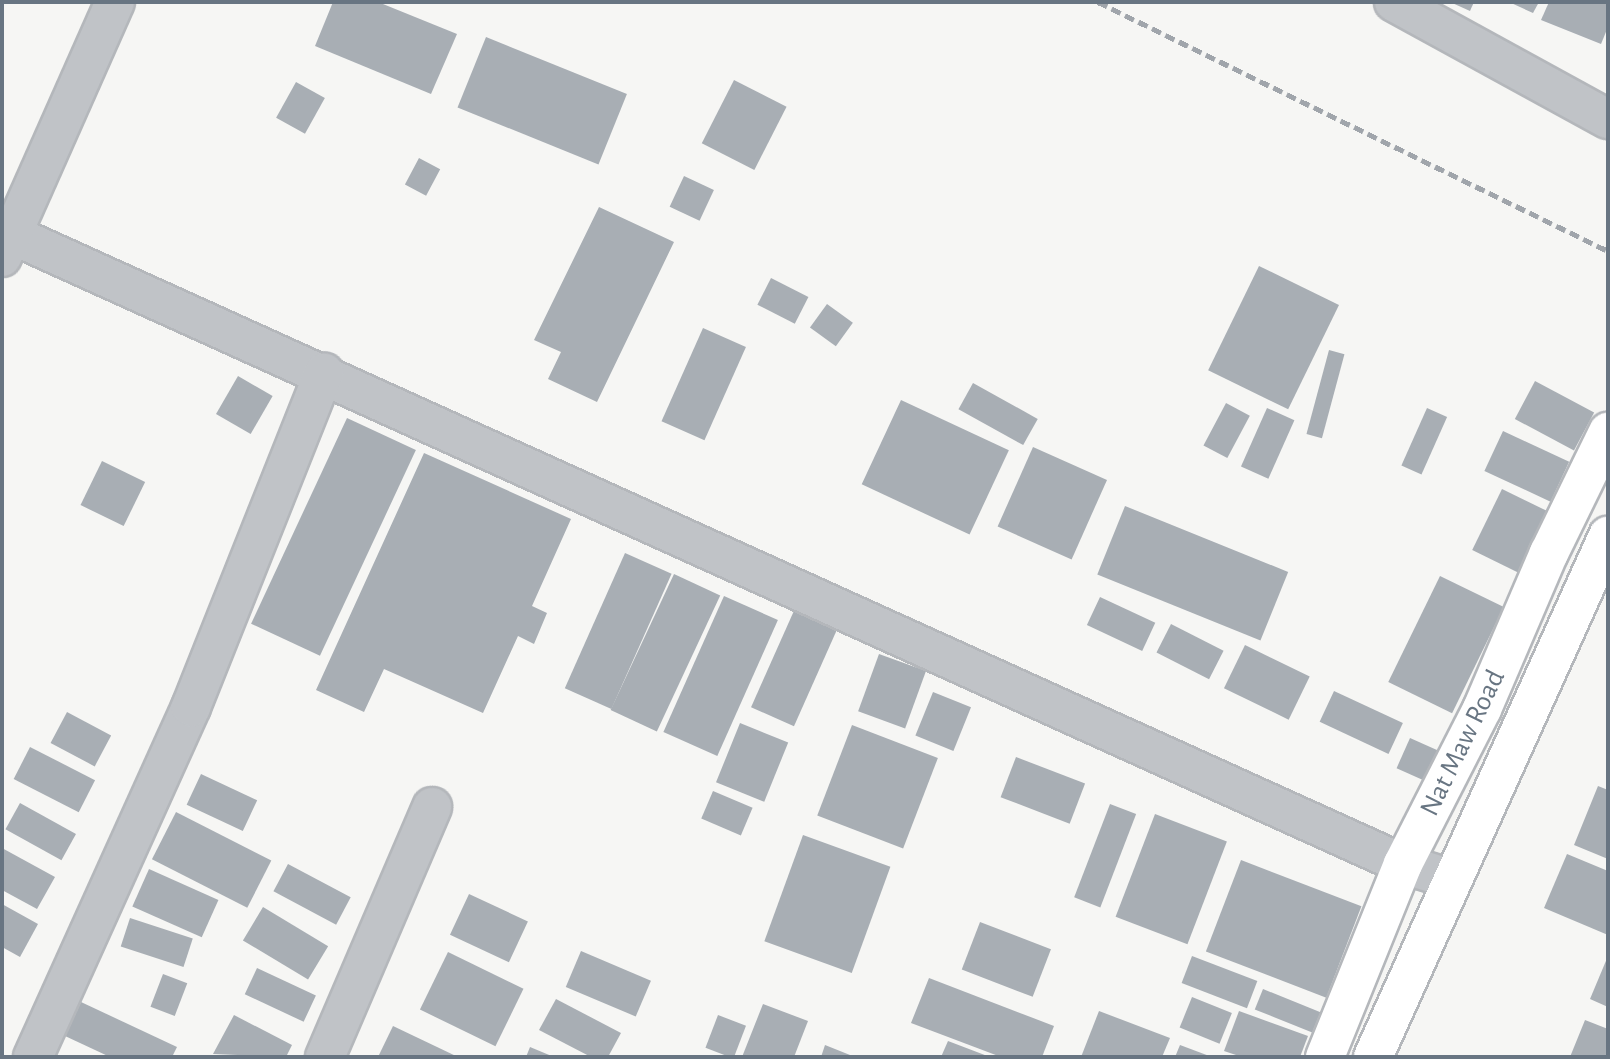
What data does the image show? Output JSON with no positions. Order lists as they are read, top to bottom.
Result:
{
  "streets": {
    "main road": ["Nat Maw Road"]
  }
}
